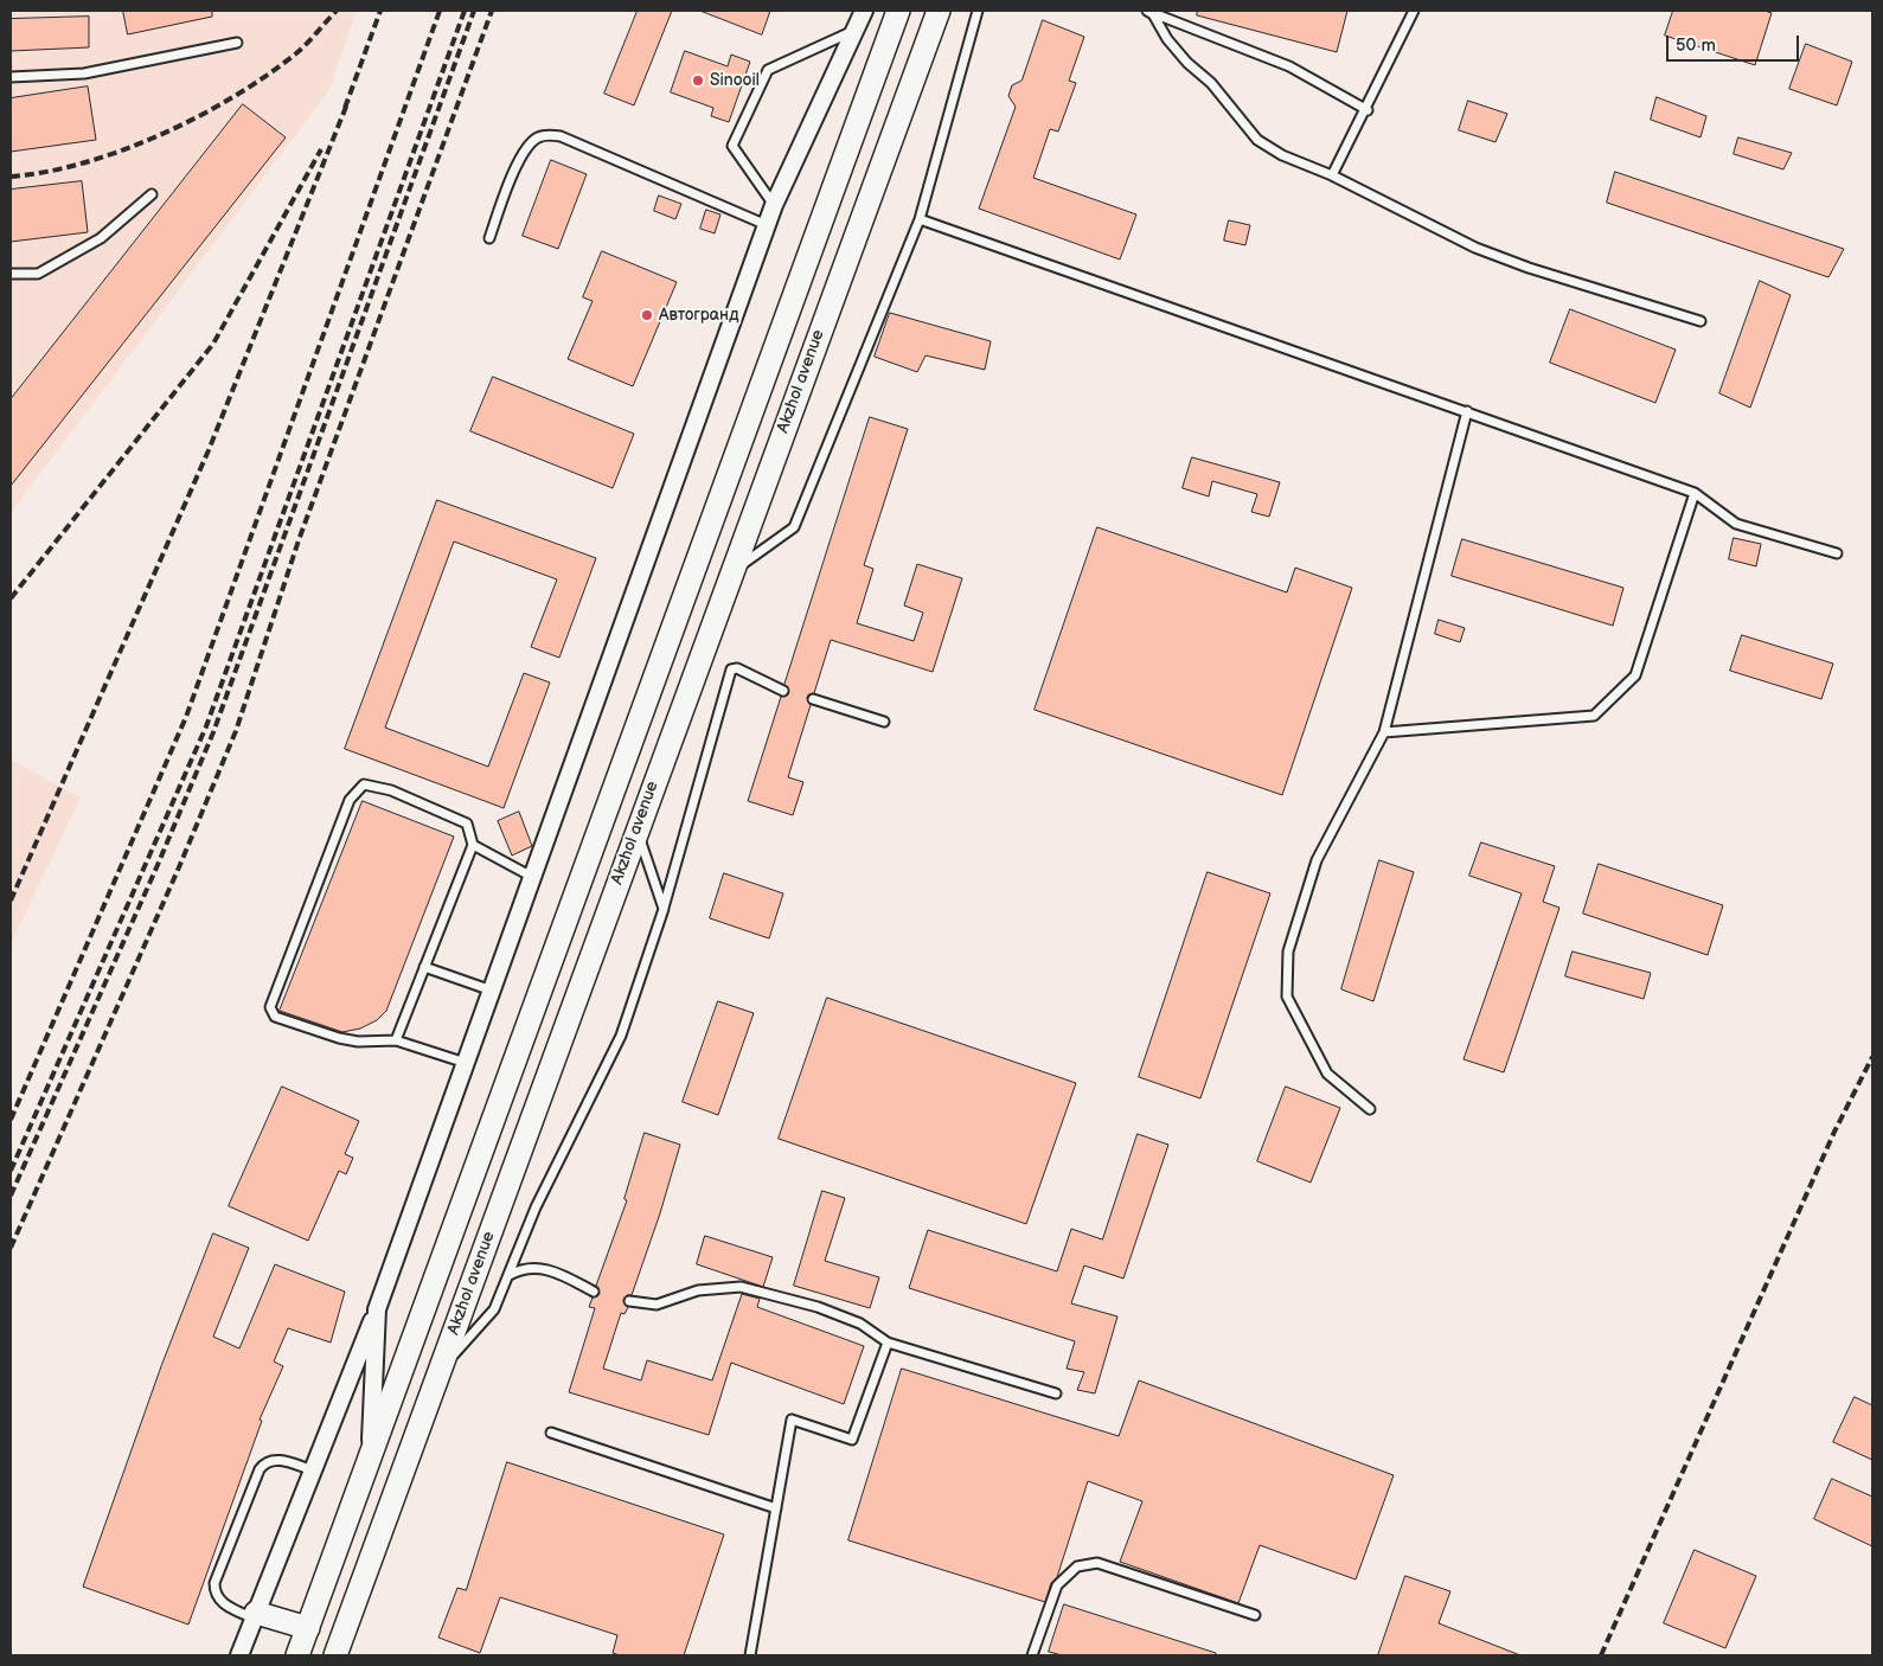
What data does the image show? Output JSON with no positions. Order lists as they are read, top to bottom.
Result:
{
  "streets": {
    "main road": ["Akzhol avenue"]
  },
  "places": ["Sinooil", "Автогранд"],
  "scale_bar": "50 m"
}
